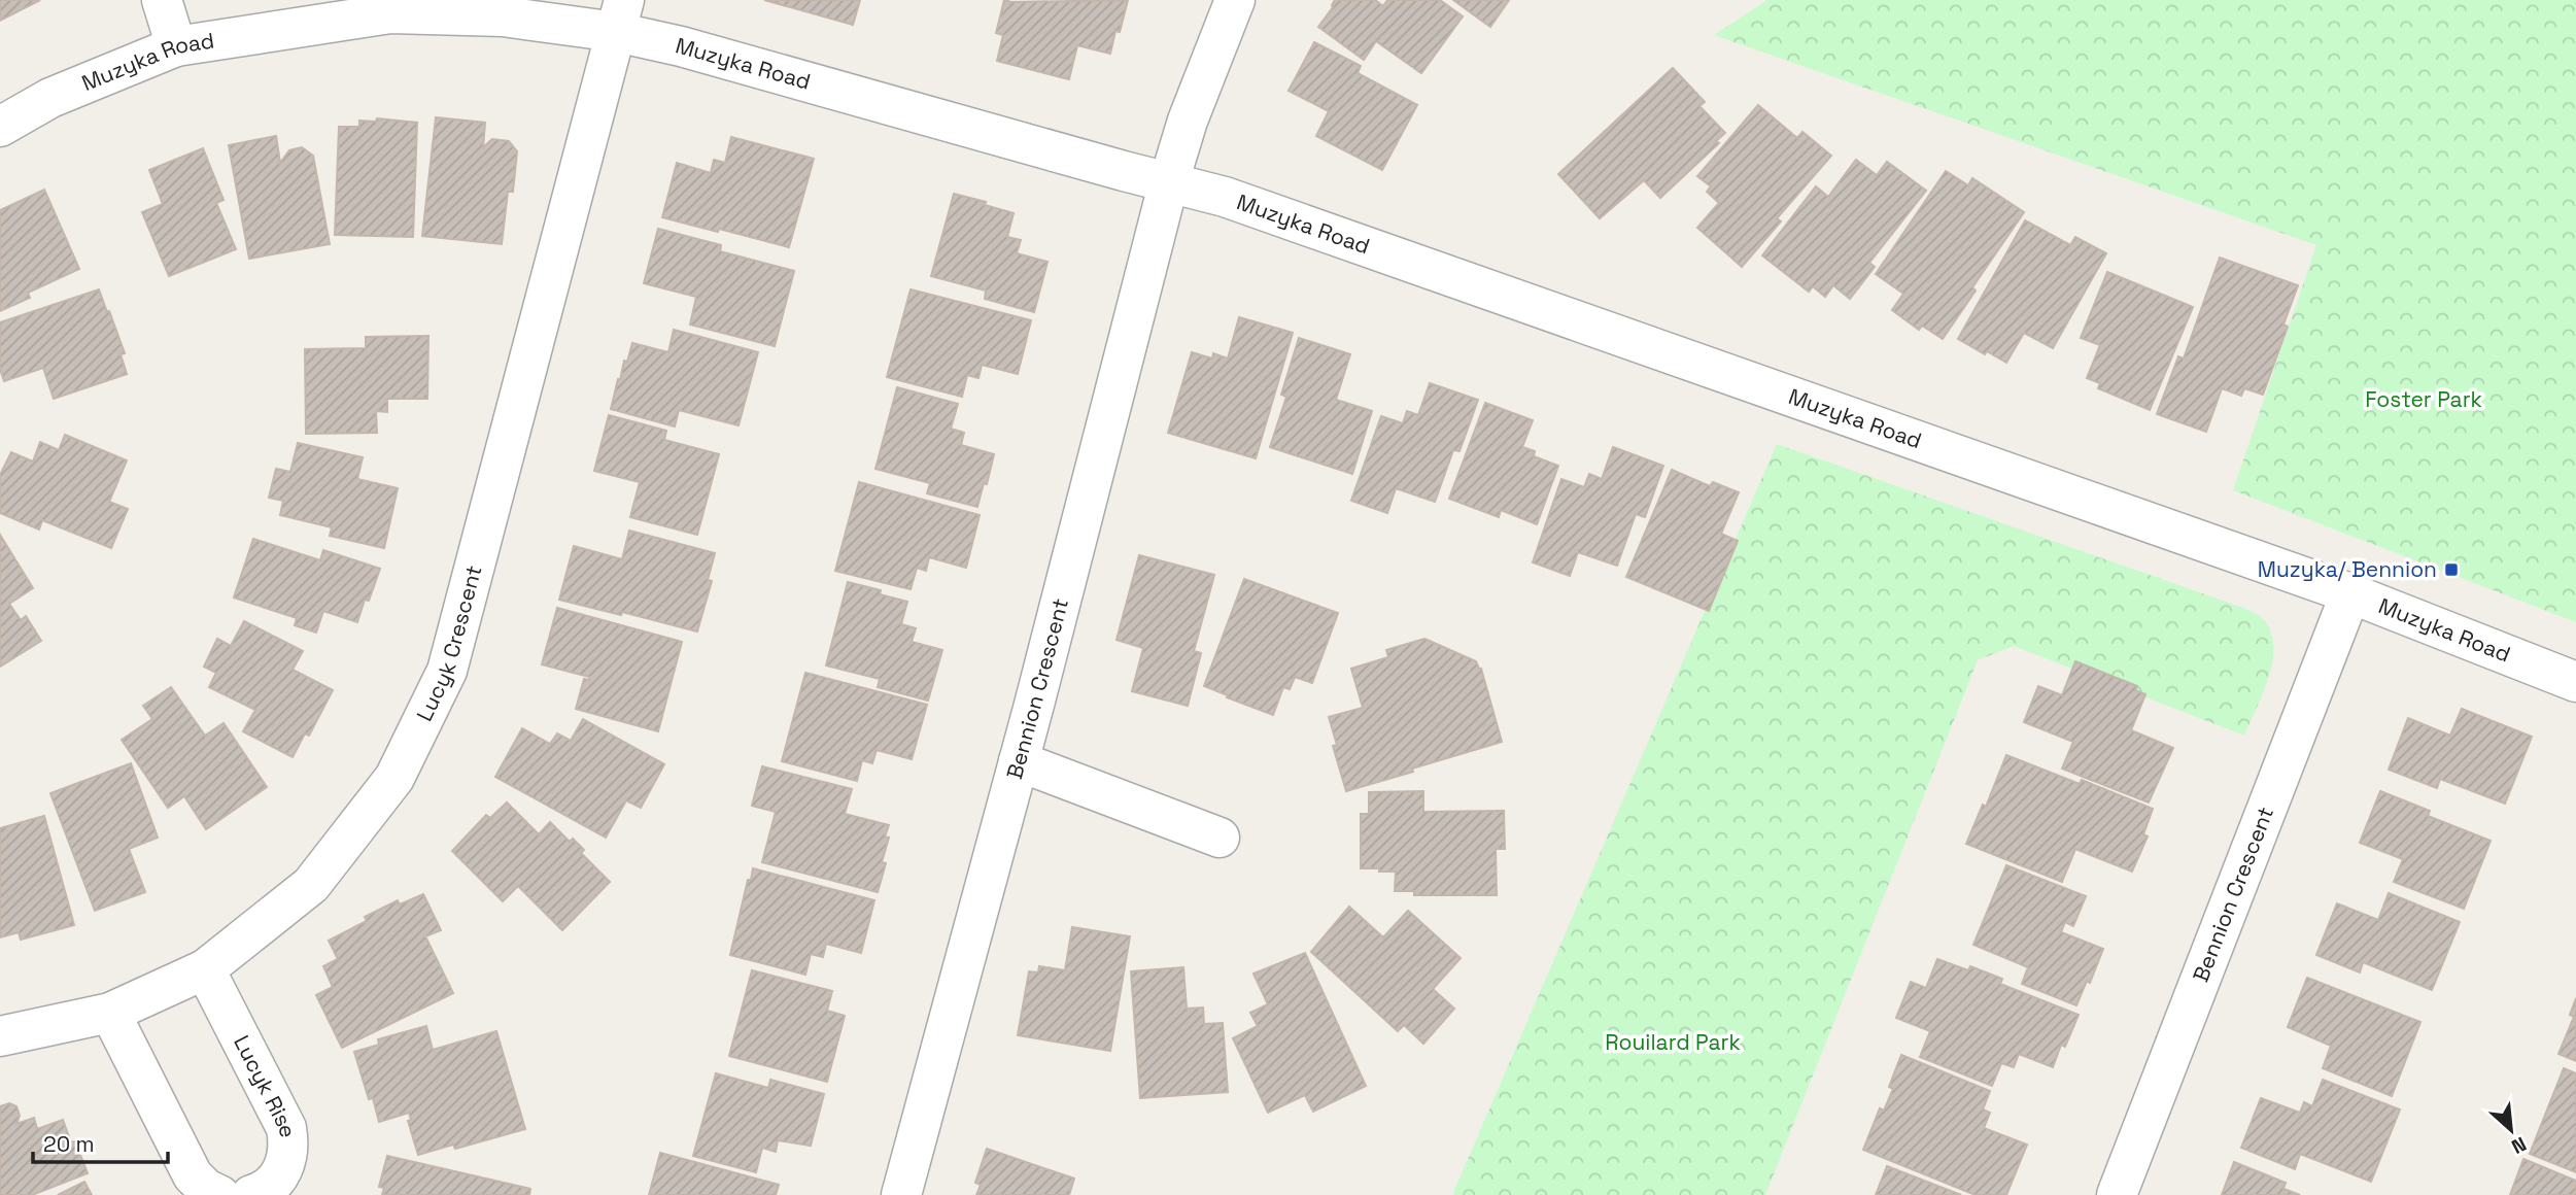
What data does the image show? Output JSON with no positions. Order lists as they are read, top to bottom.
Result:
{
  "streets": {
    "street": [
      "Muzyka Road",
      "Lucyk Crescent",
      "Bennion Crescent",
      "Lucyk Rise"
    ]
  },
  "crossings": [
    ["Muzyka Road", "Lucyk Crescent"],
    ["Muzyka Road", "Bennion Crescent"],
    ["Lucyk Crescent", "Lucyk Rise"]
  ],
  "parks": ["Foster Park", "Rouilard Park"],
  "places": {
    "transit": ["Muzyka/ Bennion"]
  },
  "scale_bar": "20 m",
  "north": "bottom right"
}
